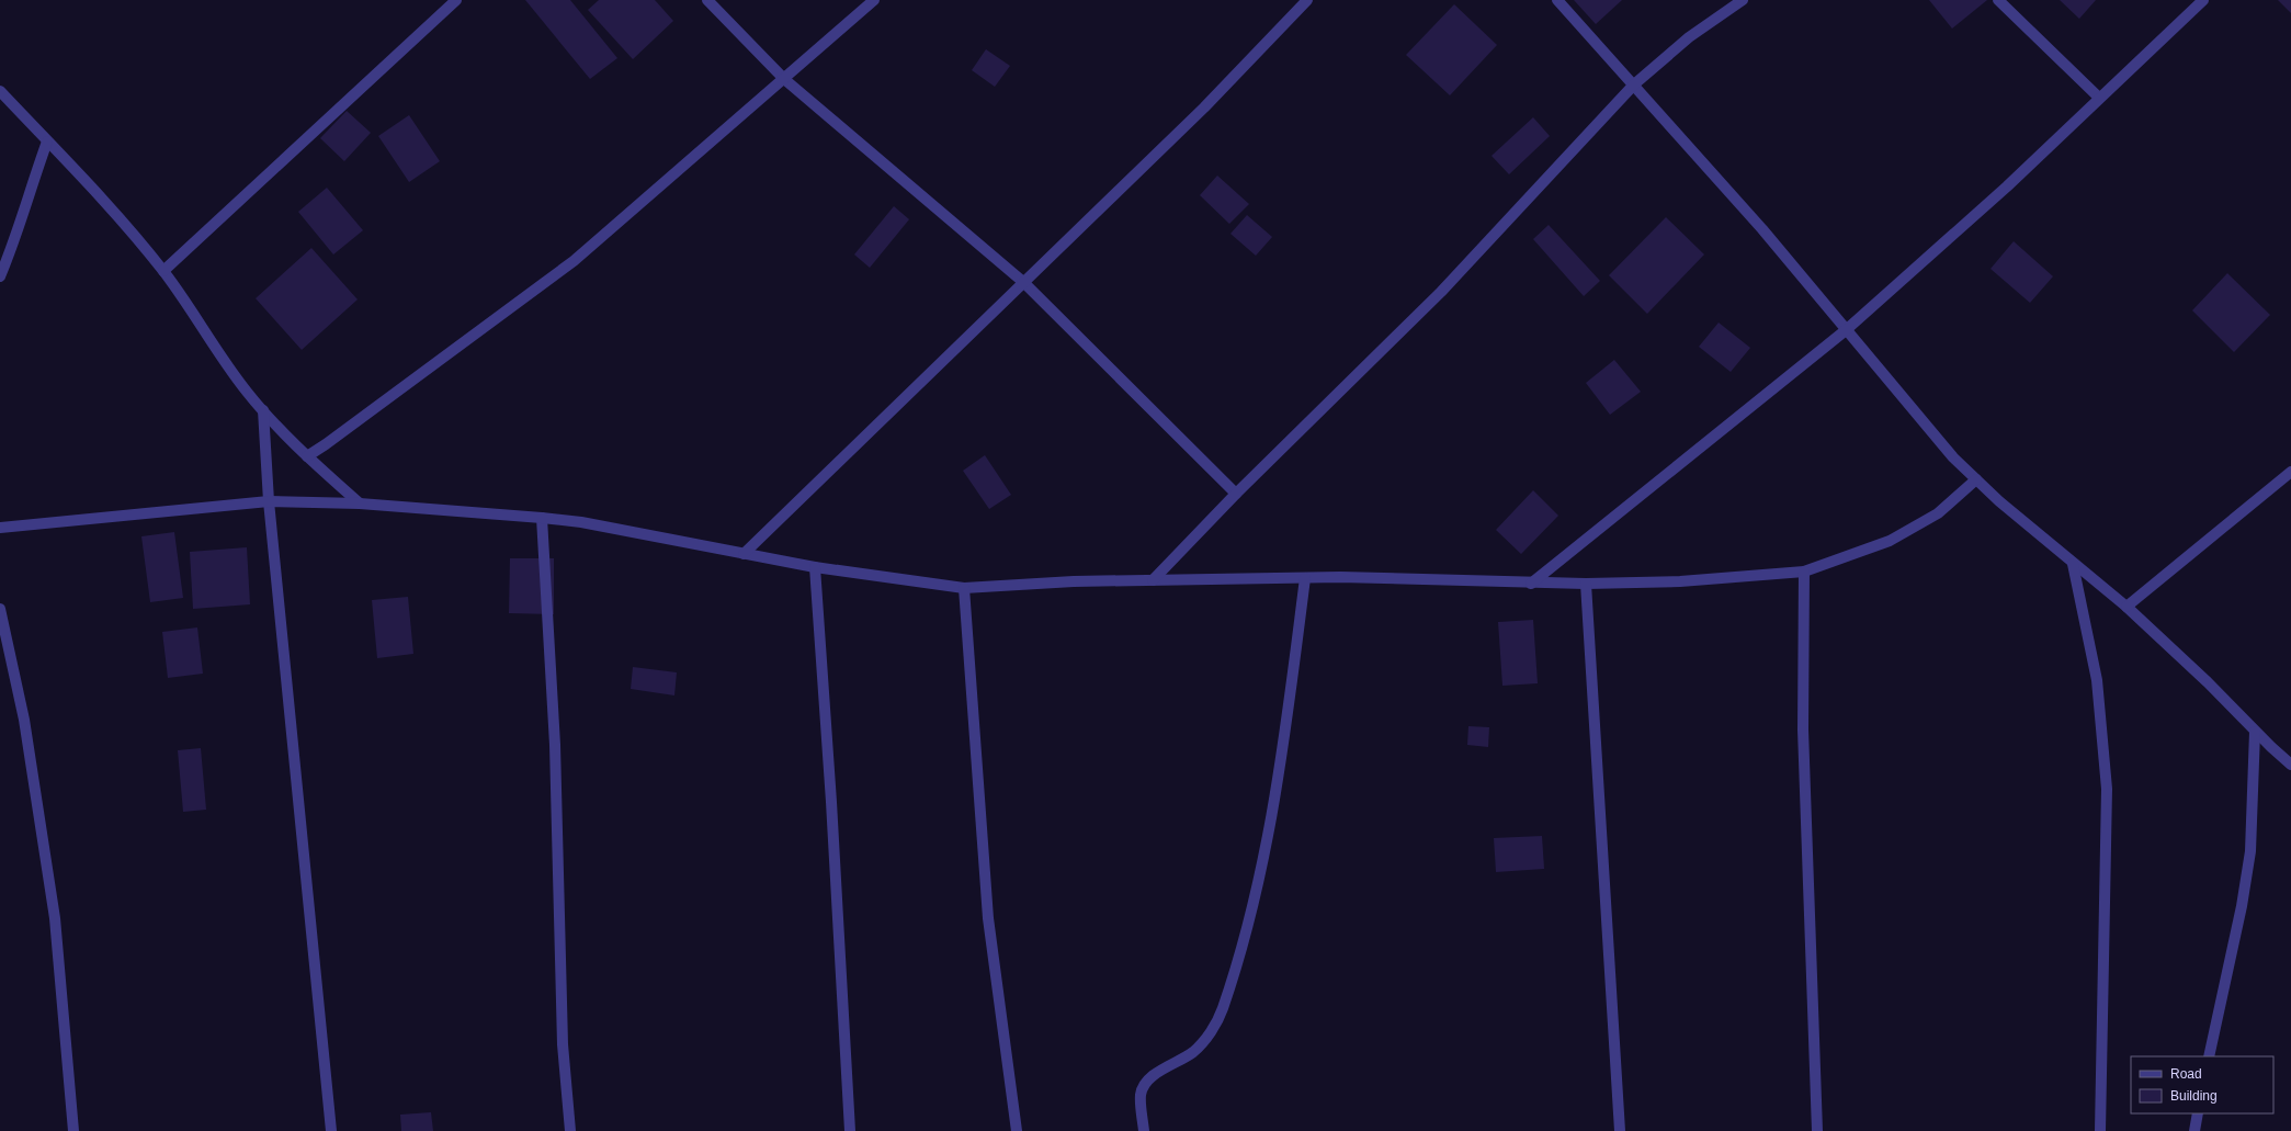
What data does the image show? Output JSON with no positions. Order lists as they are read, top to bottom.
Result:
{
  "legend": ["Road", "Building"]
}
